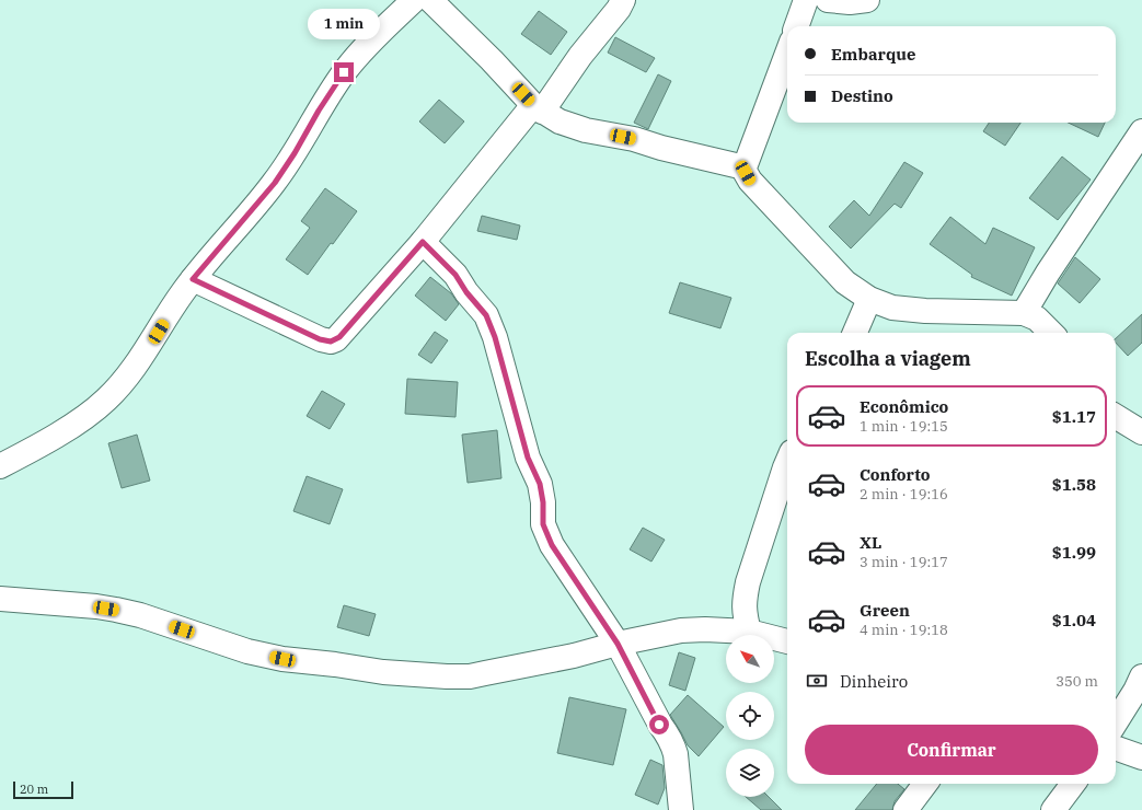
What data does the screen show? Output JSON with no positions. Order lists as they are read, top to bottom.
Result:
{
  "scale_bar": "20 m",
  "north": "top left",
  "page": {
    "bubble": "1 min",
    "banner": ["Embarque", "Destino"],
    "heading": "Escolha a viagem",
    "list": [
      {
        "name": "Econômico",
        "note": "1 min · 19:15",
        "value": "$1.17"
      },
      {
        "name": "Conforto",
        "note": "2 min · 19:16",
        "value": "$1.58"
      },
      {
        "name": "XL",
        "note": "3 min · 19:17",
        "value": "$1.99"
      },
      {
        "name": "Green",
        "note": "4 min · 19:18",
        "value": "$1.04"
      }
    ],
    "pay": ["Dinheiro", "350 m"],
    "buttons": "Confirmar",
    "scale": "20 m"
  }
}
